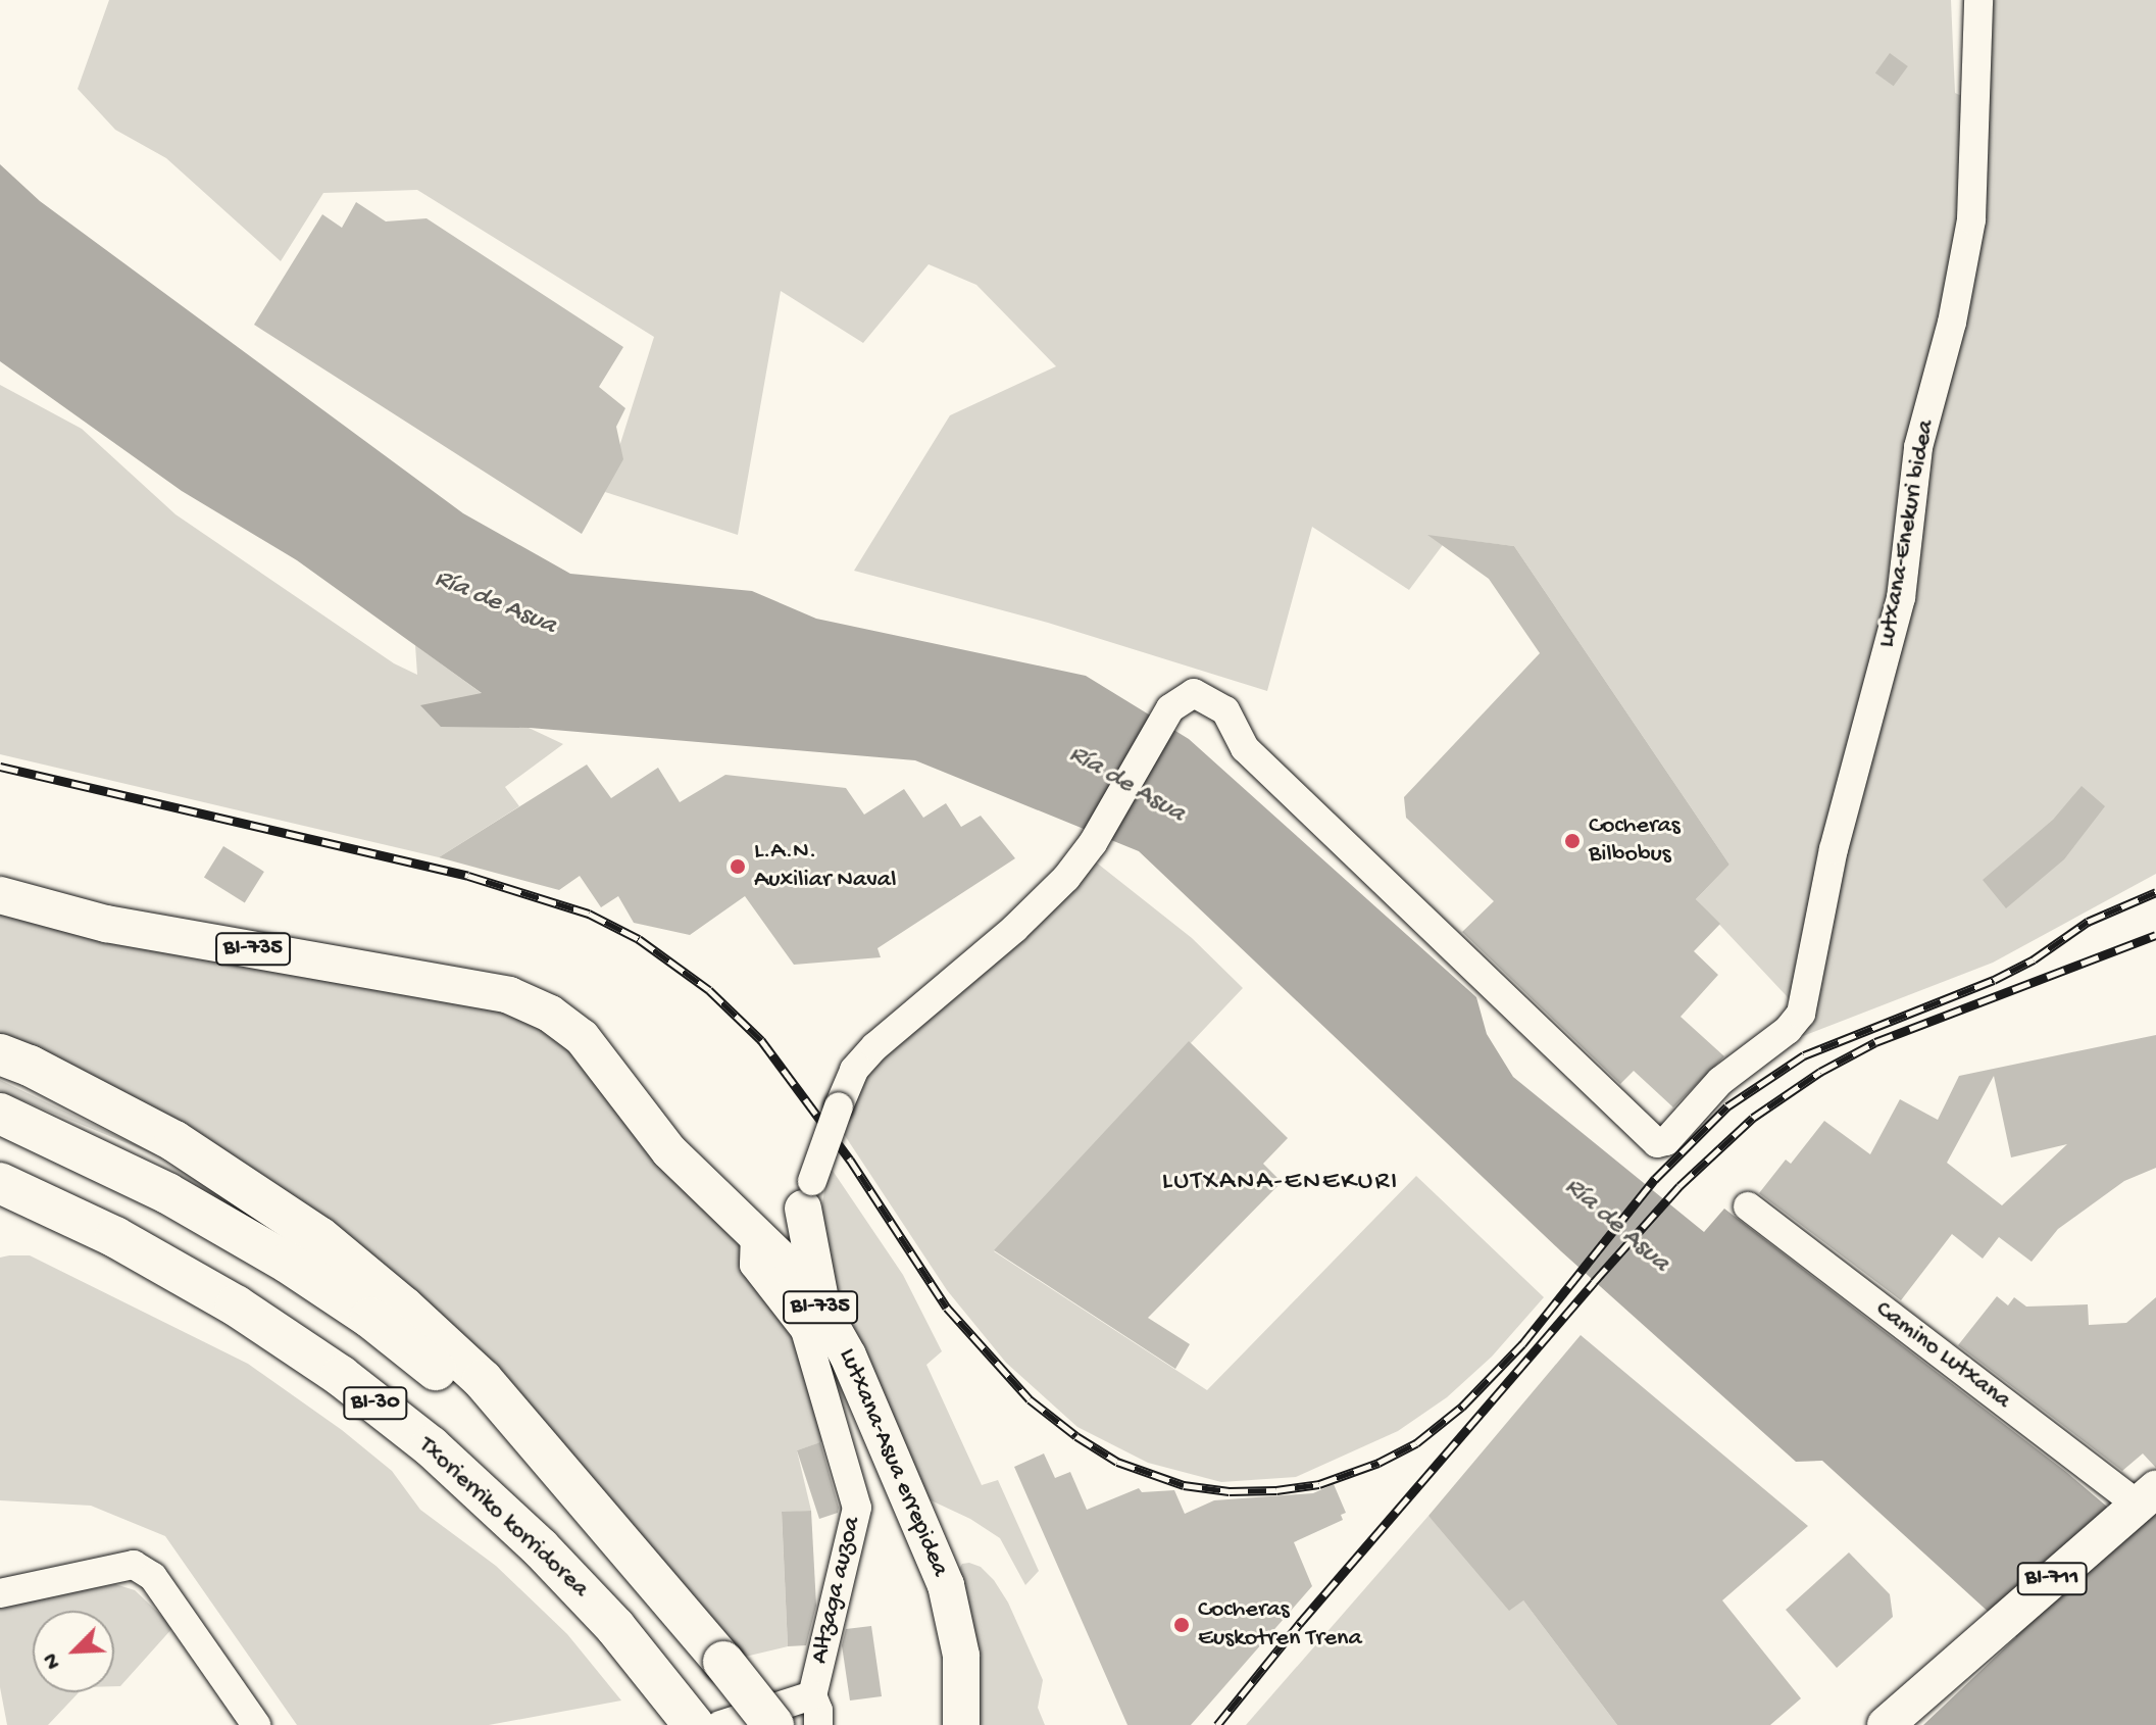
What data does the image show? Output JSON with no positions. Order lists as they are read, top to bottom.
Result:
{
  "streets": {
    "highway": ["BI-30", "Txorierriko korridorea"],
    "main road": ["BI-735", "Lutxana-Asua errepidea", "BI-711"],
    "street": ["Lutxana-Enekuri bidea", "Camino Lutxana", "Altzaga auzoa"]
  },
  "crossings": [
    ["Camino Lutxana", "BI-711"],
    ["Lutxana-Asua errepidea", "Altzaga auzoa"]
  ],
  "districts": ["LUTXANA-ENEKURI"],
  "water": ["Ría de Asua"],
  "places": ["Cocheras Bilbobus", "L.A.N. Auxiliar Naval", "Cocheras Euskotren Trena"],
  "north": "bottom left"
}
